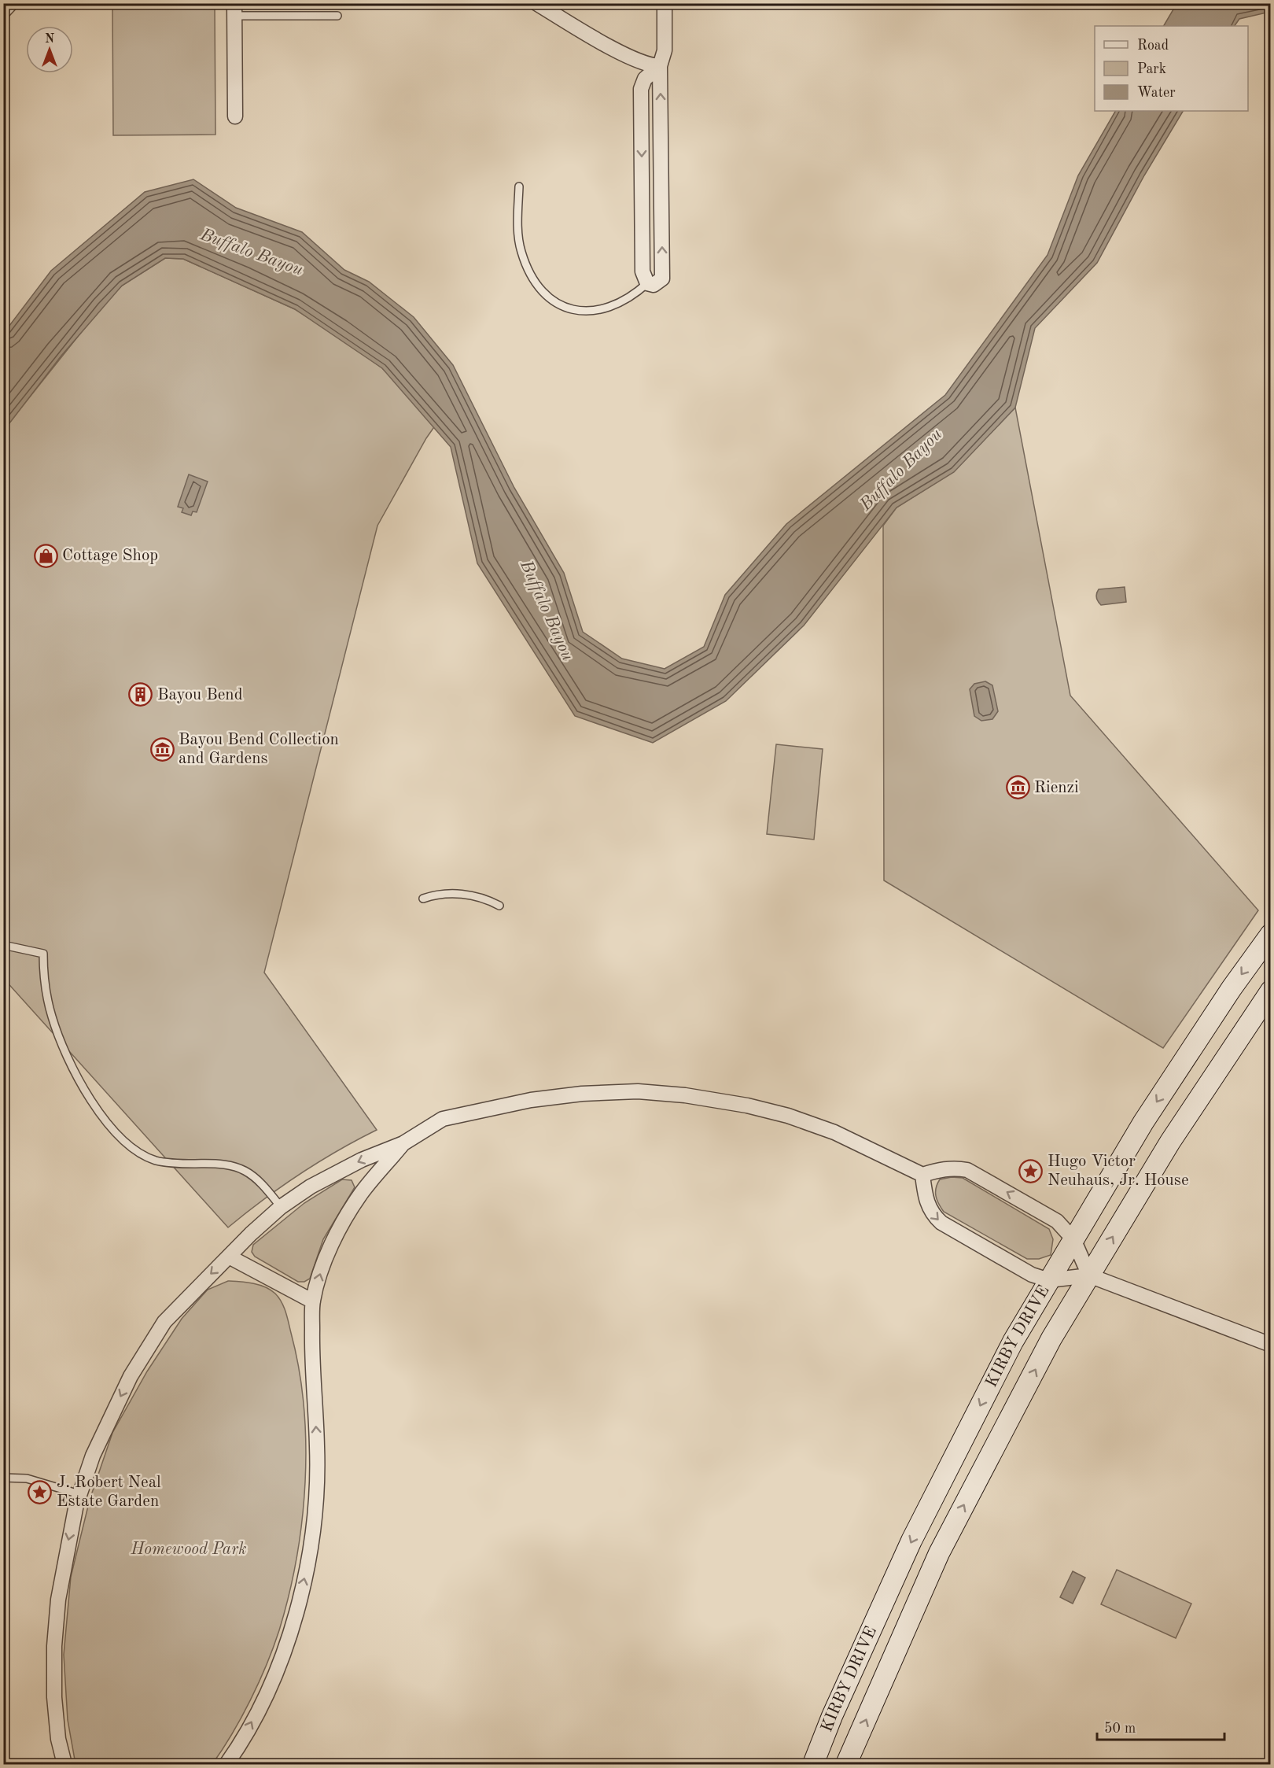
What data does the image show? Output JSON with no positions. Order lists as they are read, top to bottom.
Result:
{
  "streets": {
    "main road": ["KIRBY DRIVE"]
  },
  "water": ["Buffalo Bayou"],
  "parks": ["Homewood Park"],
  "places": {
    "shop": ["Cottage Shop"],
    "building": ["Bayou Bend"],
    "museum": ["Bayou Bend Collection and Gardens", "Rienzi"],
    "place": ["Hugo Victor Neuhaus, Jr. House", "J. Robert Neal Estate Garden"]
  },
  "legend": ["Road", "Park", "Water"],
  "scale_bar": "50 m",
  "north": "top"
}
